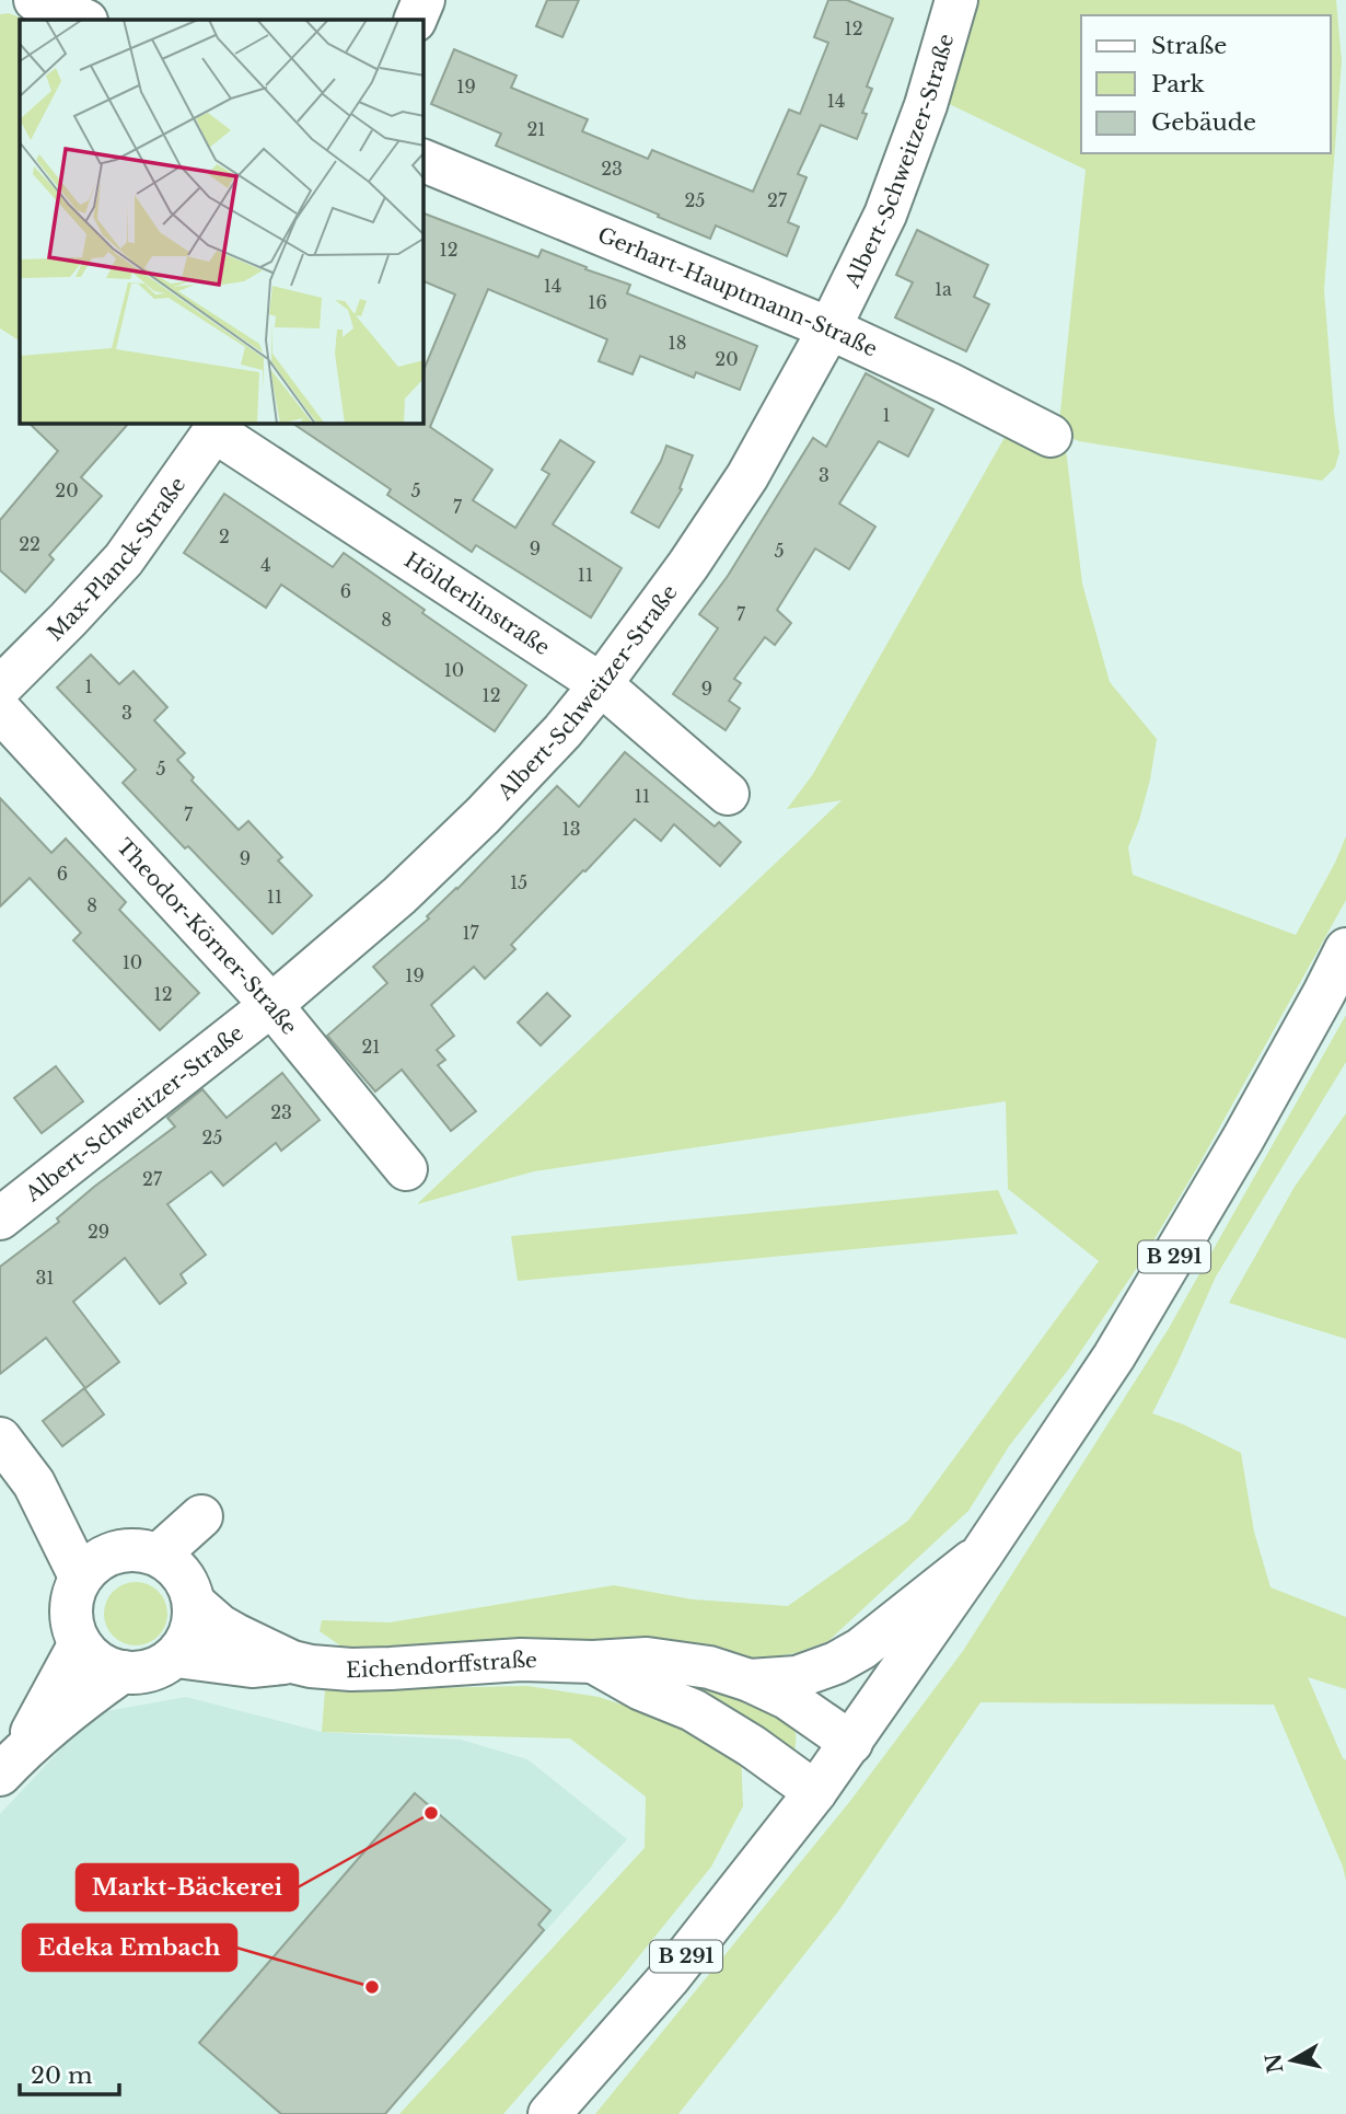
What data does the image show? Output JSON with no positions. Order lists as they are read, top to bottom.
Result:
{
  "streets": {
    "street": [
      "Albert-Schweitzer-Straße",
      "Gerhart-Hauptmann-Straße",
      "Max-Planck-Straße",
      "Hölderlinstraße",
      "Theodor-Körner-Straße",
      "B 291",
      "Eichendorffstraße"
    ]
  },
  "crossings": [
    ["Albert-Schweitzer-Straße", "Gerhart-Hauptmann-Straße"],
    ["Albert-Schweitzer-Straße", "Hölderlinstraße"],
    ["Albert-Schweitzer-Straße", "Theodor-Körner-Straße"],
    ["Max-Planck-Straße", "Hölderlinstraße"],
    ["B 291", "Eichendorffstraße"]
  ],
  "places": ["Markt-Bäckerei", "Edeka Embach"],
  "house_numbers": [
    "12",
    "19",
    "14",
    "21",
    "23",
    "25",
    "27",
    "12",
    "14",
    "1a",
    "16",
    "18",
    "20",
    "1",
    "3",
    "20",
    "5",
    "7",
    "2",
    "22",
    "9",
    "5",
    "4",
    "11",
    "6",
    "7",
    "8",
    "10",
    "1",
    "9",
    "12",
    "3",
    "5",
    "11",
    "7",
    "13",
    "9",
    "6",
    "15",
    "11",
    "8",
    "17",
    "10",
    "19",
    "12",
    "21",
    "23",
    "25",
    "27",
    "29",
    "31"
  ],
  "legend": ["Straße", "Park", "Gebäude"],
  "scale_bar": "20 m",
  "north": "left"
}
